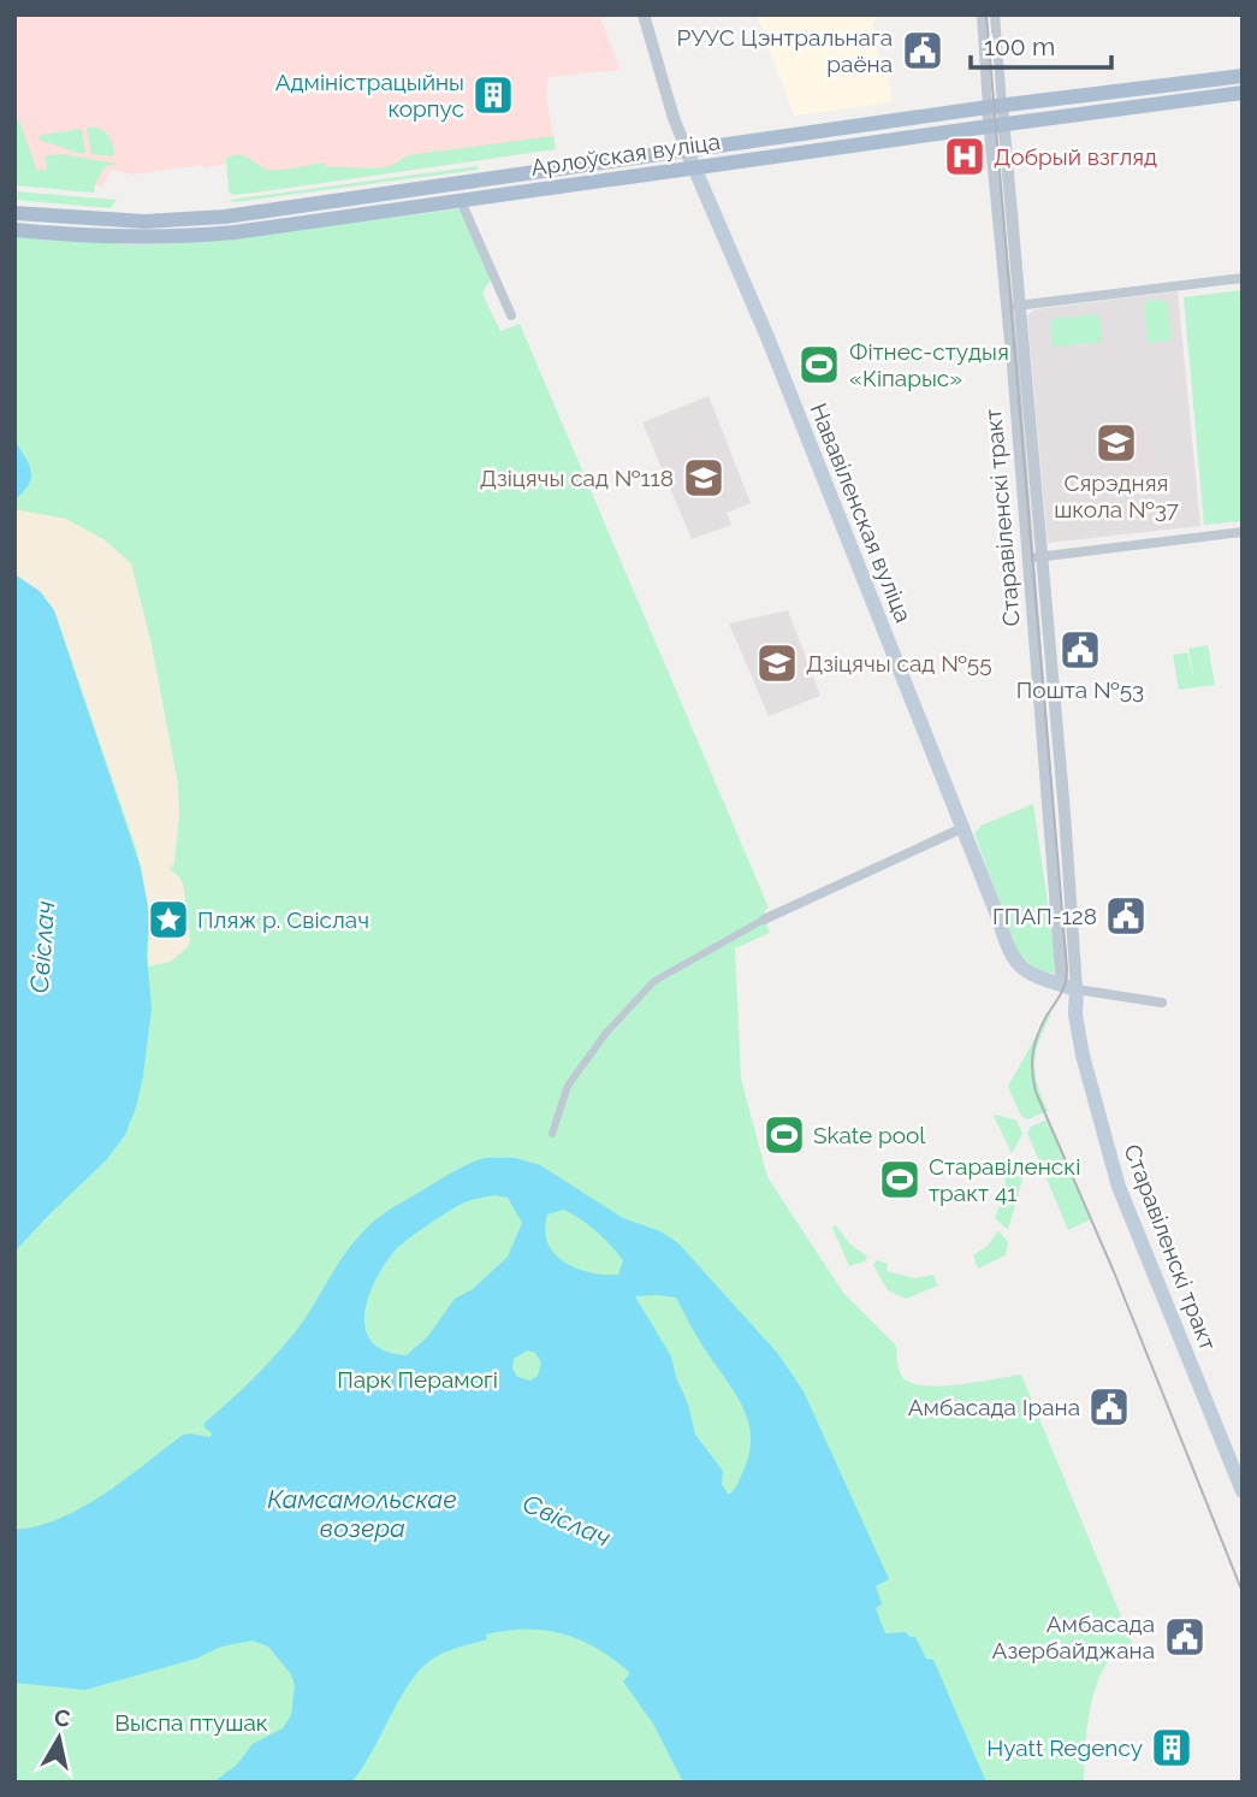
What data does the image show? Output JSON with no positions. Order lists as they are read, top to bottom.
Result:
{
  "streets": {
    "main road": ["Арлоўская вуліца", "Нававіленская вуліца", "Старавіленскі тракт"]
  },
  "crossings": [
    ["Арлоўская вуліца", "Нававіленская вуліца"],
    ["Арлоўская вуліца", "Старавіленскі тракт"],
    ["Нававіленская вуліца", "Старавіленскі тракт"]
  ],
  "water": ["Свіслач", "Камсамольскае возера"],
  "parks": ["Парк Перамогі", "Выспа птушак"],
  "places": {
    "public building": [
      "РУУС Цэнтральнага раёна",
      "Пошта №53",
      "ГПАП-128",
      "Амбасада Ірана",
      "Амбасада Азербайджана"
    ],
    "building": ["Адміністрацыйны корпус", "Hyatt Regency"],
    "hospital": ["Добрый взгляд"],
    "sports": ["Фітнес-студыя «Кіпарыс»", "Skate pool", "Старавіленскі тракт 41"],
    "school or university": ["Сярэдняя школа №37", "Дзіцячы сад №118", "Дзіцячы сад №55"],
    "place": ["Пляж р. Свіслач"]
  },
  "scale_bar": "100 m",
  "north": "top"
}
